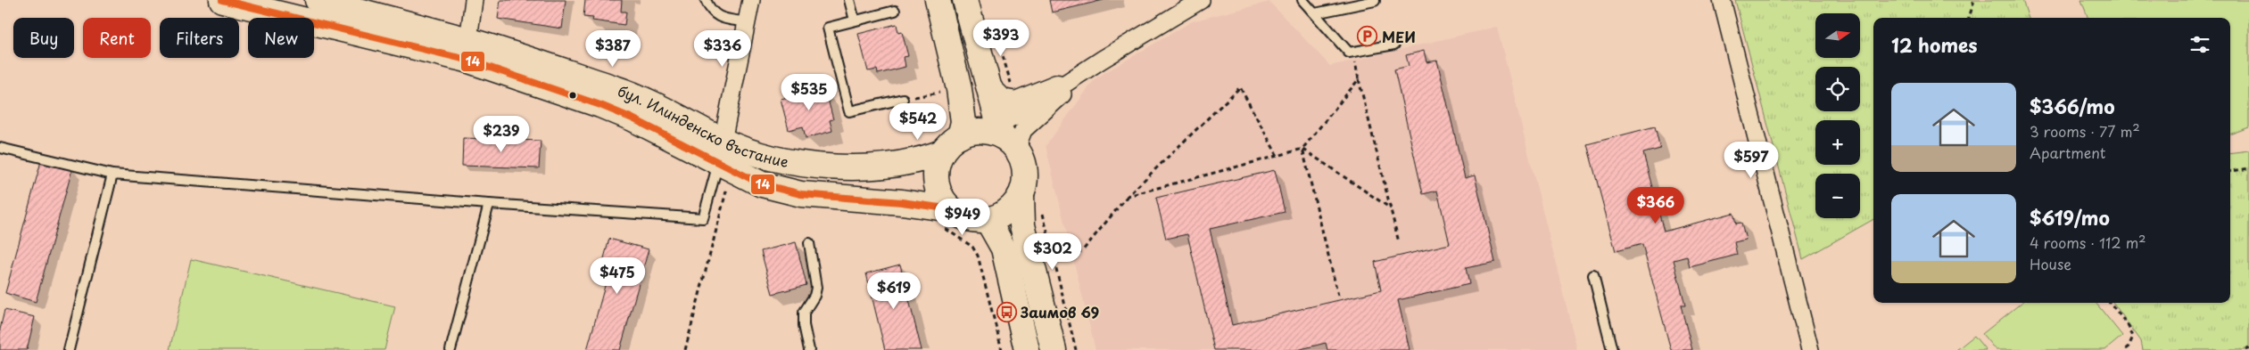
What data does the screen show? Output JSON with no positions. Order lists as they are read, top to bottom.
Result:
{
  "streets": {
    "main road": ["бул. Илинденско въстание"]
  },
  "places": {
    "parking": ["МЕИ"],
    "bus stop": ["Заимов 69"]
  },
  "lines": ["transit line 14"],
  "north": "right",
  "page": {
    "map_buttons": ["+", "−"],
    "chip": [
      "Buy",
      "Rent",
      "Filters",
      "New"
    ],
    "heading": "12 homes",
    "price": [
      "$393",
      "$387",
      "$336",
      "$535",
      "$542",
      "$239",
      "$597",
      "$366",
      "$949",
      "$302",
      "$475",
      "$619"
    ],
    "list": [
      {
        "name": "$366/mo",
        "note": "3 rooms · 77 m² · Apartment"
      },
      {
        "name": "$619/mo",
        "note": "4 rooms · 112 m² · House"
      }
    ]
  }
}
